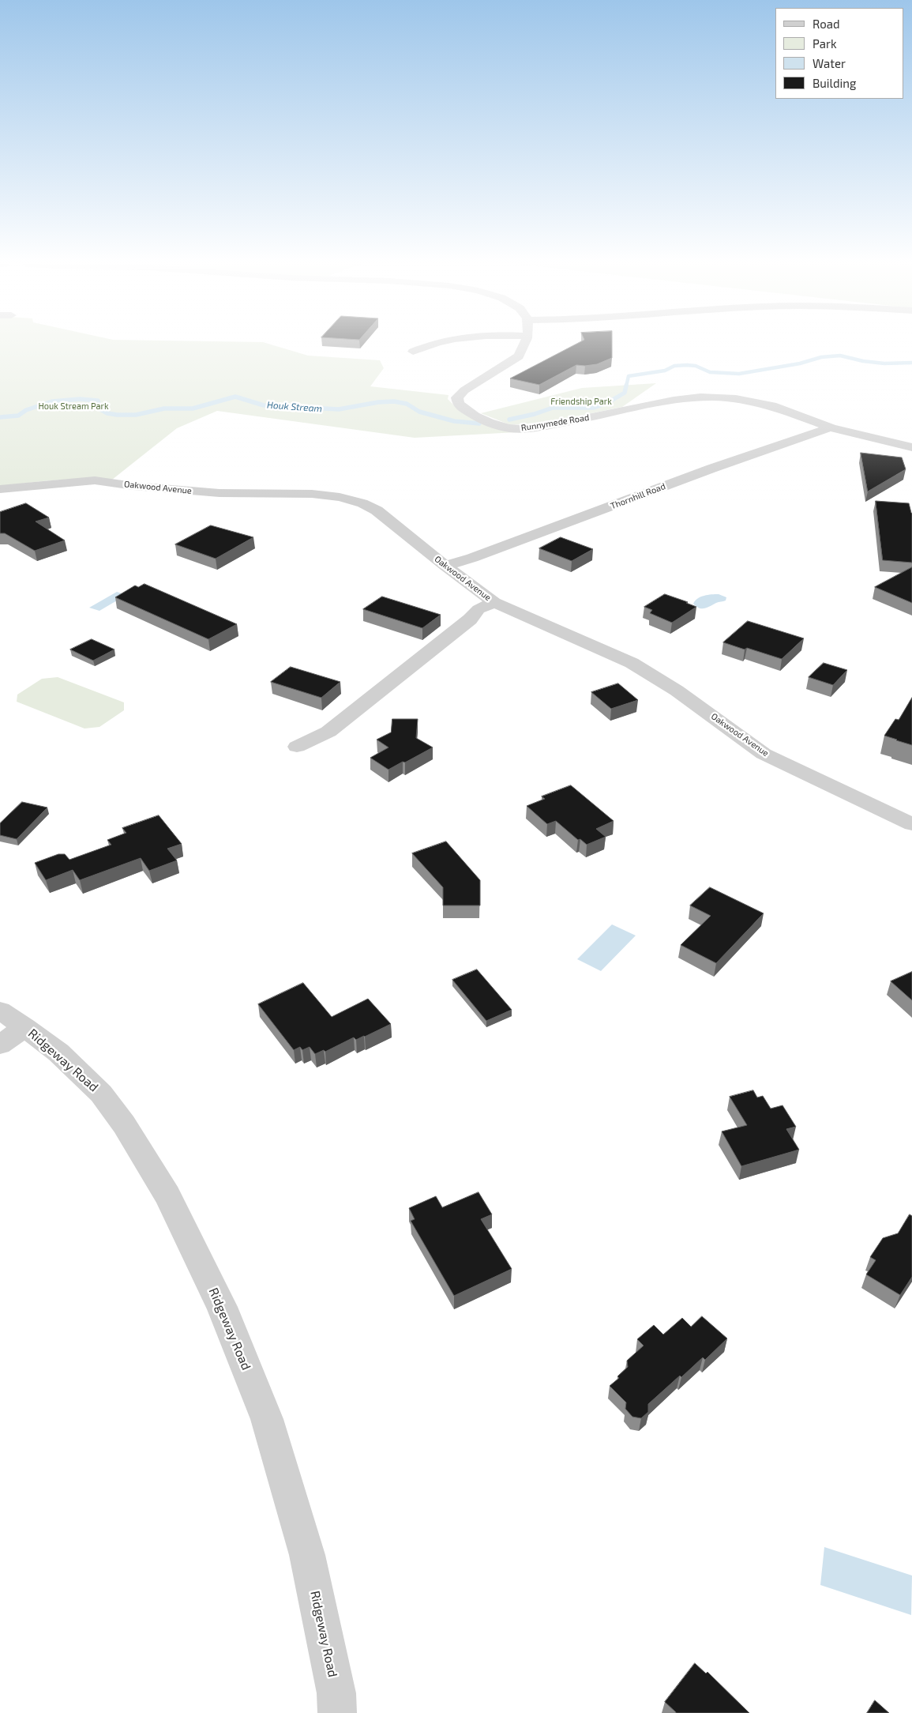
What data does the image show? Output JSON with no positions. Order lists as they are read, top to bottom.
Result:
{
  "streets": {
    "street": [
      "Runnymede Road",
      "Oakwood Avenue",
      "Thornhill Road",
      "Ridgeway Road"
    ]
  },
  "crossings": [
    ["Runnymede Road", "Thornhill Road"],
    ["Oakwood Avenue", "Thornhill Road"]
  ],
  "water": ["Houk Stream"],
  "parks": ["Friendship Park", "Houk Stream Park"],
  "legend": [
    "Road",
    "Park",
    "Water",
    "Building"
  ]
}
